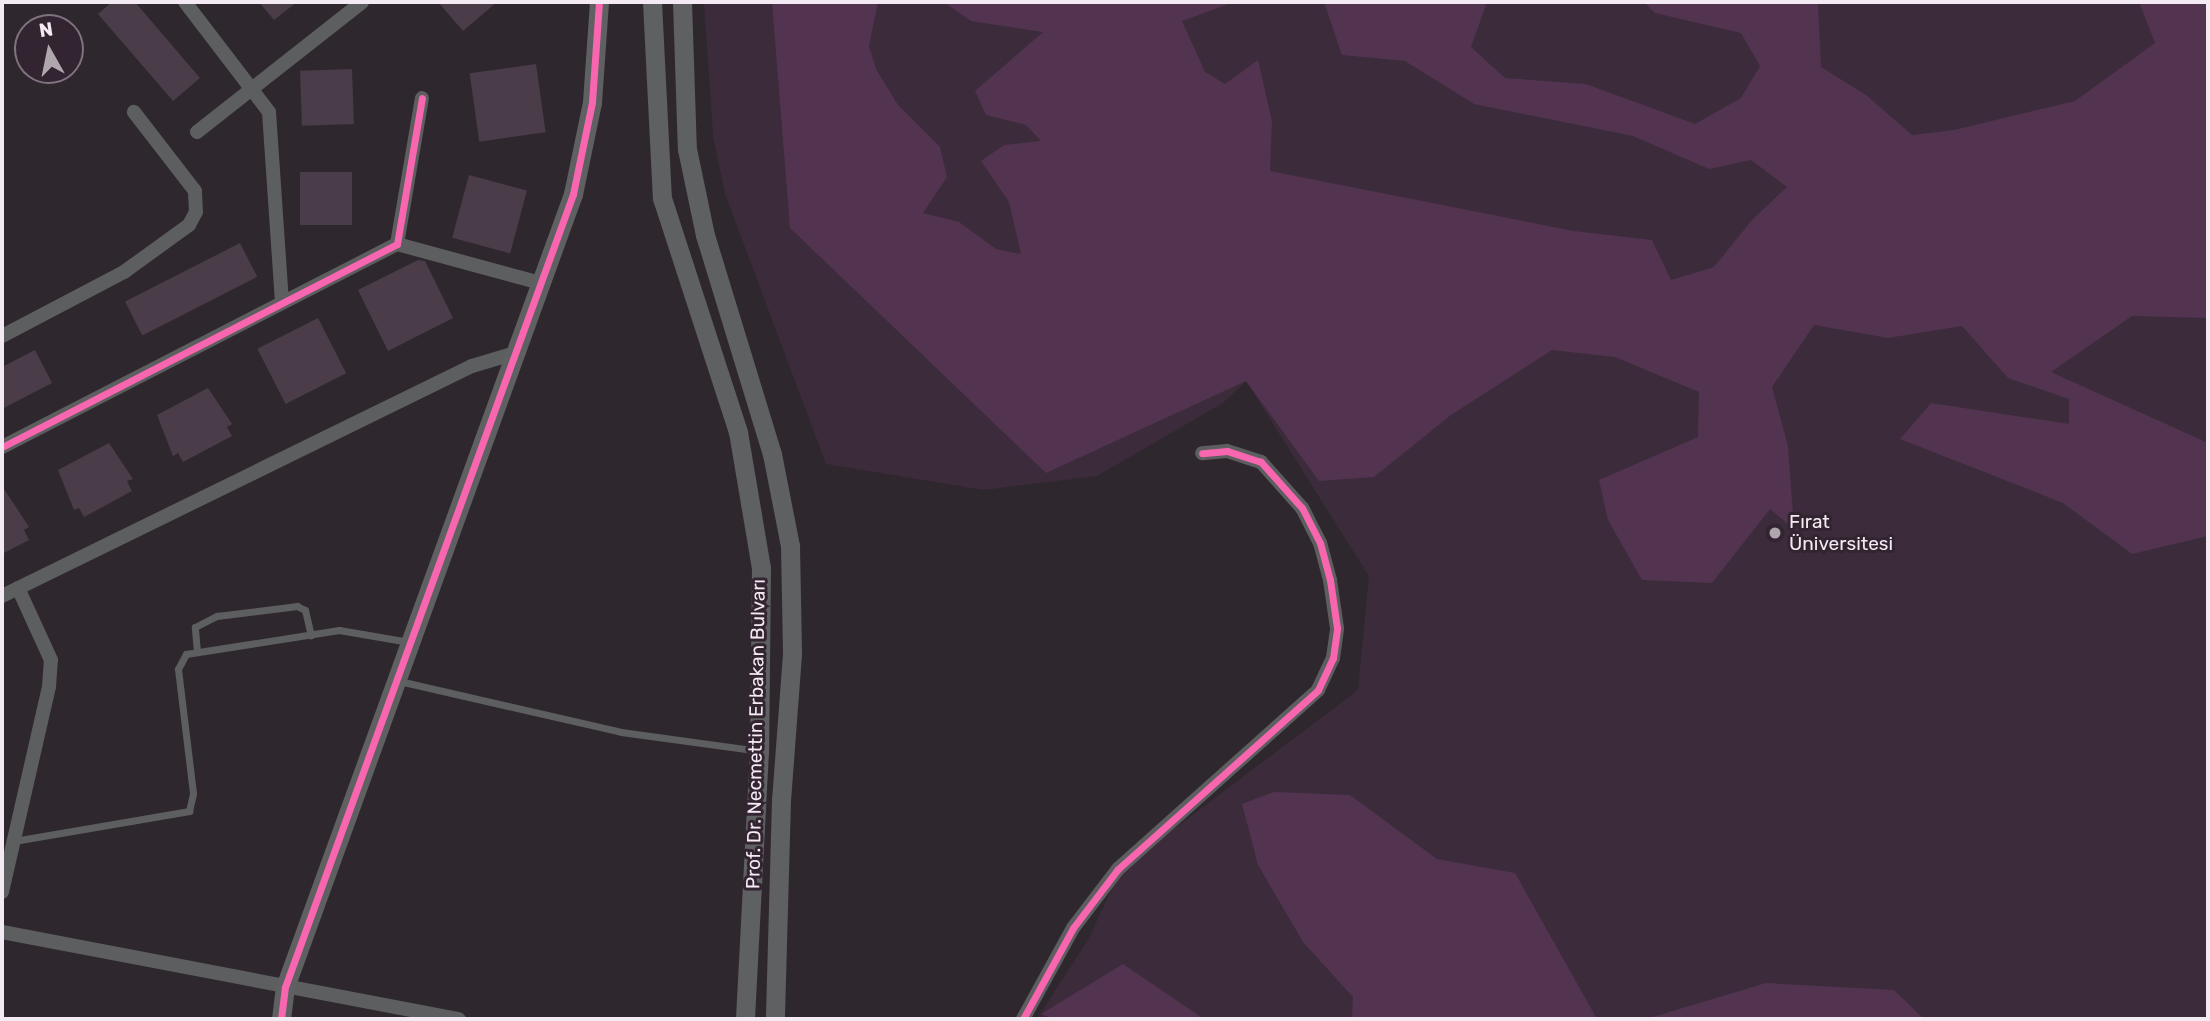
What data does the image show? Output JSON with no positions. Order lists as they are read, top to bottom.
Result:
{
  "streets": {
    "main road": ["Prof. Dr. Necmettin Erbakan Bulvarı"]
  },
  "places": ["Fırat Üniversitesi"],
  "north": "top"
}
